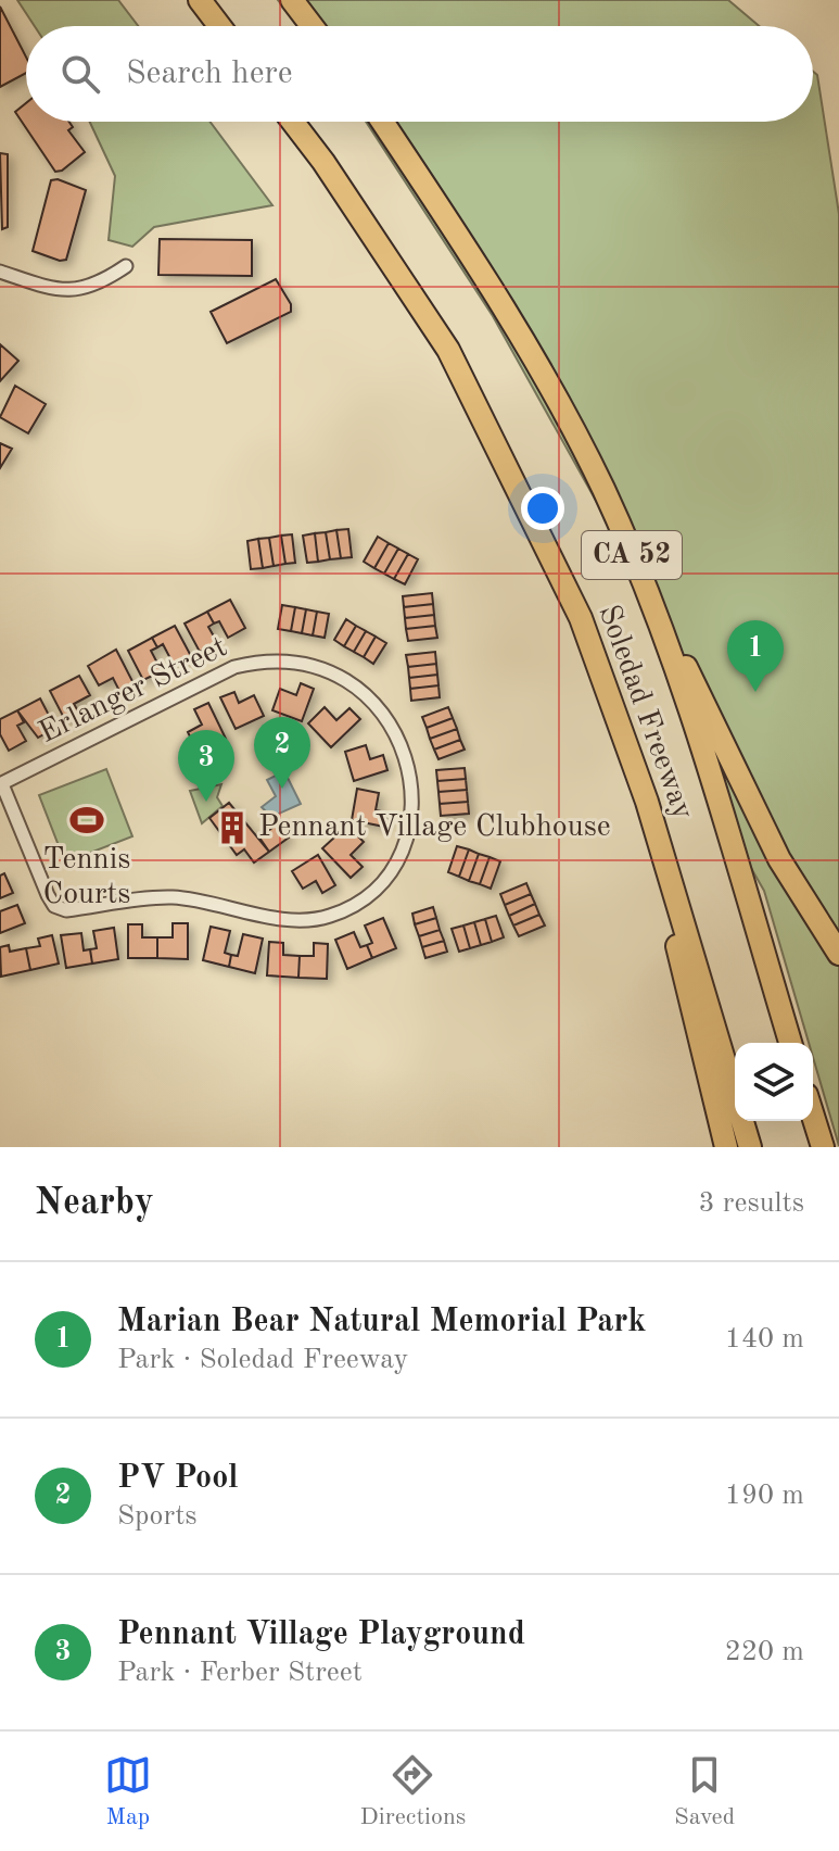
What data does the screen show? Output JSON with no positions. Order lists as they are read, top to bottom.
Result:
{
  "streets": {
    "highway": ["CA 52", "Soledad Freeway"],
    "street": ["Erlanger Street"]
  },
  "places": {
    "sports": ["Tennis Courts"],
    "building": ["Pennant Village Clubhouse"]
  },
  "page": {
    "search": "Search here",
    "pins": ["1", "2", "3"],
    "heading": ["Nearby", "3 results"],
    "list": [
      {
        "mark": "1",
        "name": "Marian Bear Natural Memorial Park",
        "note": "Park · Soledad Freeway",
        "value": "140 m"
      },
      {
        "mark": "2",
        "name": "PV Pool",
        "note": "Sports",
        "value": "190 m"
      },
      {
        "mark": "3",
        "name": "Pennant Village Playground",
        "note": "Park · Ferber Street",
        "value": "220 m"
      }
    ],
    "nav": ["Map", "Directions", "Saved"]
  }
}
